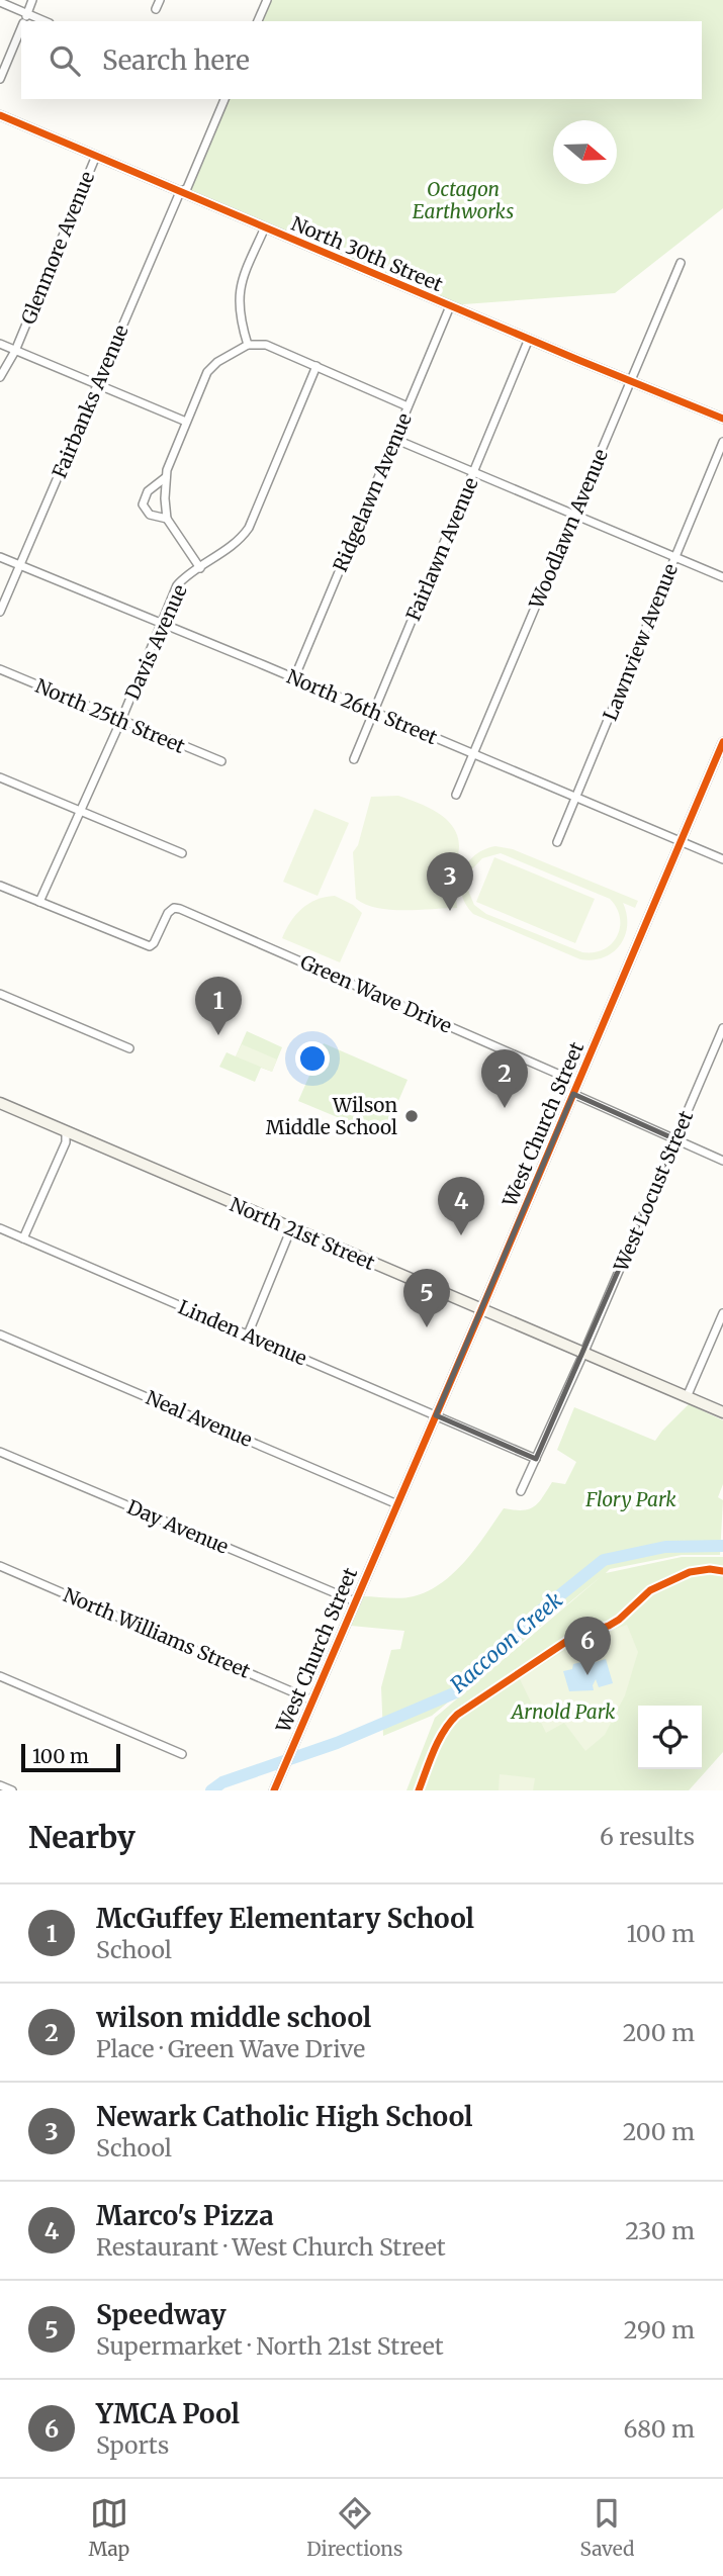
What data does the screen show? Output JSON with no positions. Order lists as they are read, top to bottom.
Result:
{
  "streets": {
    "main road": ["North 21st Street"],
    "street": [
      "Glenmore Avenue",
      "North 30th Street",
      "Fairbanks Avenue",
      "Ridgelawn Avenue",
      "Woodlawn Avenue",
      "Fairlawn Avenue",
      "Davis Avenue",
      "Lawnview Avenue",
      "North 26th Street",
      "North 25th Street",
      "Green Wave Drive",
      "West Church Street",
      "West Locust Street",
      "Linden Avenue",
      "Neal Avenue",
      "Day Avenue",
      "North Williams Street"
    ]
  },
  "crossings": [
    ["Glenmore Avenue", "North 30th Street"],
    ["North 30th Street", "Fairbanks Avenue"],
    ["North 30th Street", "Ridgelawn Avenue"],
    ["North 30th Street", "Woodlawn Avenue"],
    ["North 30th Street", "Fairlawn Avenue"],
    ["Fairbanks Avenue", "North 26th Street"],
    ["Ridgelawn Avenue", "North 26th Street"],
    ["Woodlawn Avenue", "North 26th Street"],
    ["Fairlawn Avenue", "North 26th Street"],
    ["Davis Avenue", "North 26th Street"],
    ["Davis Avenue", "North 25th Street"],
    ["Davis Avenue", "Green Wave Drive"],
    ["Lawnview Avenue", "North 26th Street"],
    ["North 26th Street", "West Church Street"],
    ["Green Wave Drive", "West Church Street"],
    ["West Church Street", "North 21st Street"],
    ["West Church Street", "Linden Avenue"],
    ["West Church Street", "Neal Avenue"],
    ["West Church Street", "Day Avenue"],
    ["West Church Street", "North Williams Street"],
    ["West Locust Street", "North 21st Street"],
    ["West Locust Street", "Linden Avenue"]
  ],
  "water": ["Raccoon Creek"],
  "parks": ["Octagon Earthworks", "Flory Park", "Arnold Park"],
  "places": ["Wilson Middle School"],
  "scale_bar": "100 m",
  "north": "right",
  "page": {
    "search": "Search here",
    "pins": [
      "3",
      "1",
      "2",
      "4",
      "5",
      "6"
    ],
    "scale": "100 m",
    "heading": ["Nearby", "6 results"],
    "list": [
      {
        "mark": "1",
        "name": "McGuffey Elementary School",
        "note": "School",
        "value": "100 m"
      },
      {
        "mark": "2",
        "name": "wilson middle school",
        "note": "Place · Green Wave Drive",
        "value": "200 m"
      },
      {
        "mark": "3",
        "name": "Newark Catholic High School",
        "note": "School",
        "value": "200 m"
      },
      {
        "mark": "4",
        "name": "Marco's Pizza",
        "note": "Restaurant · West Church Street",
        "value": "230 m"
      },
      {
        "mark": "5",
        "name": "Speedway",
        "note": "Supermarket · North 21st Street",
        "value": "290 m"
      },
      {
        "mark": "6",
        "name": "YMCA Pool",
        "note": "Sports",
        "value": "680 m"
      }
    ],
    "nav": ["Map", "Directions", "Saved"]
  }
}
